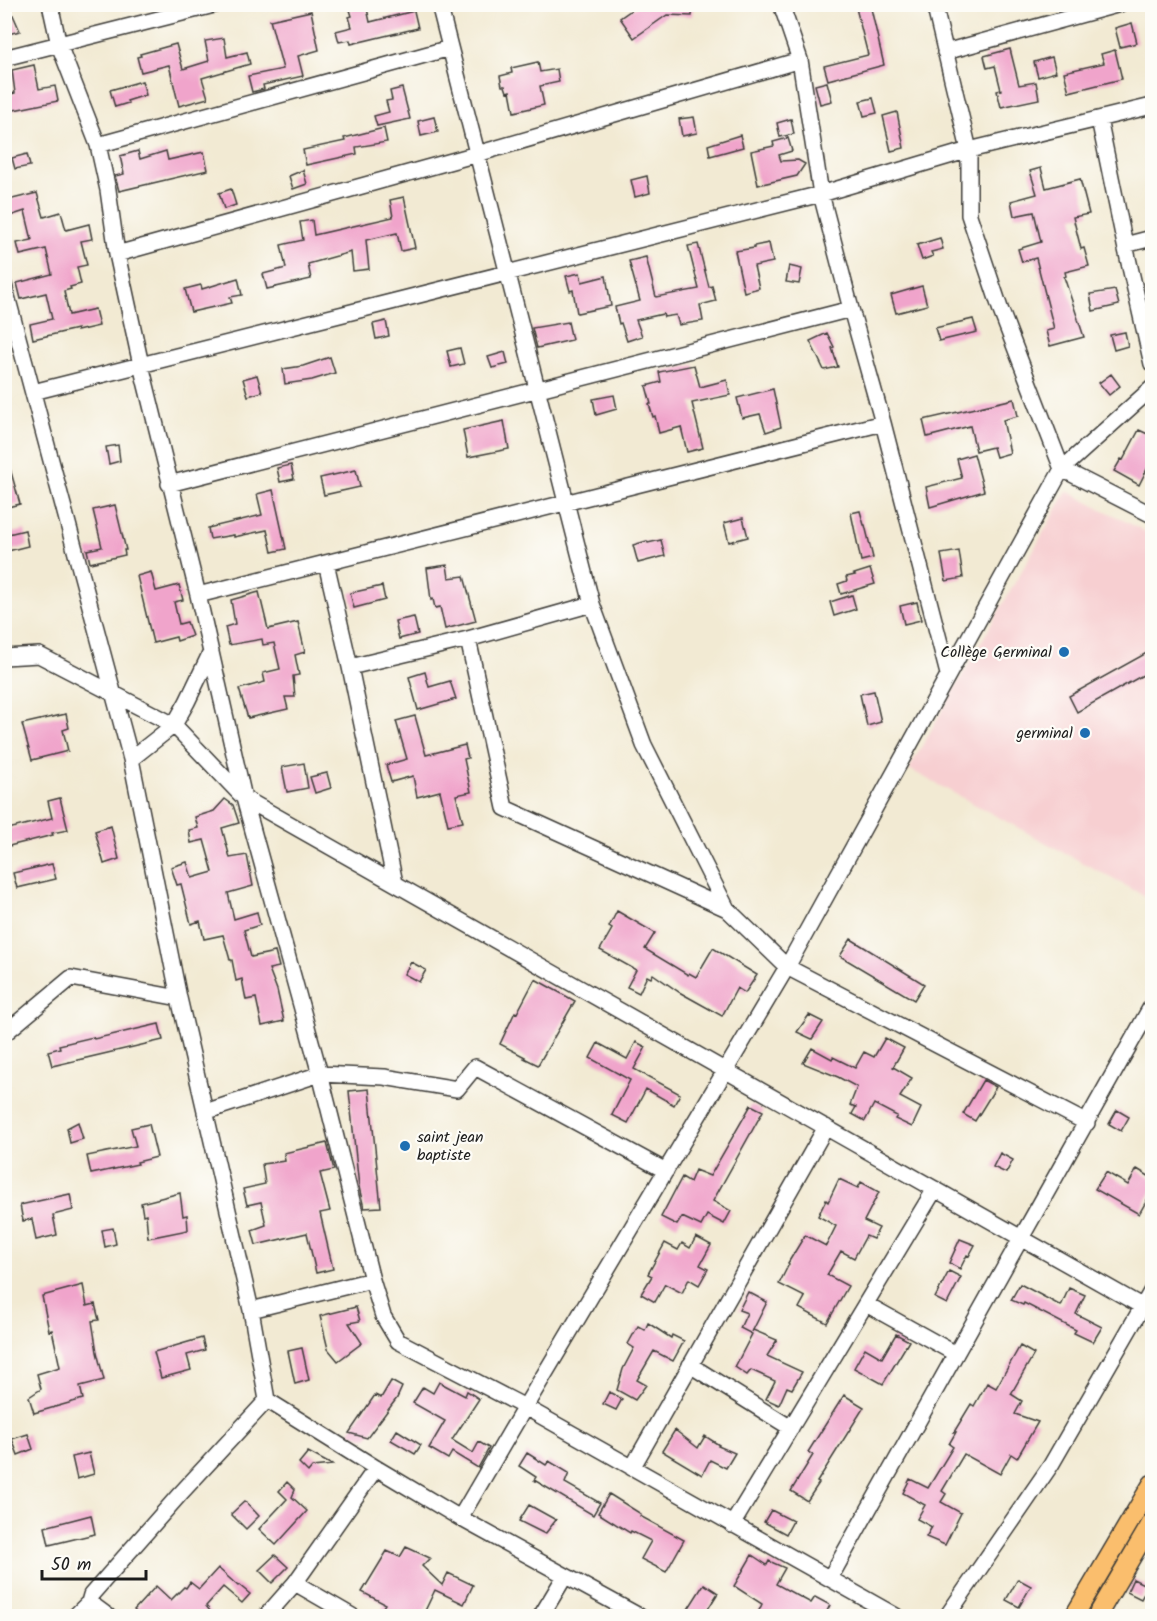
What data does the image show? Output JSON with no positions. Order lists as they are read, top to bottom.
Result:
{
  "places": ["Collège Germinal", "germinal", "saint jean baptiste"],
  "scale_bar": "50 m"
}
